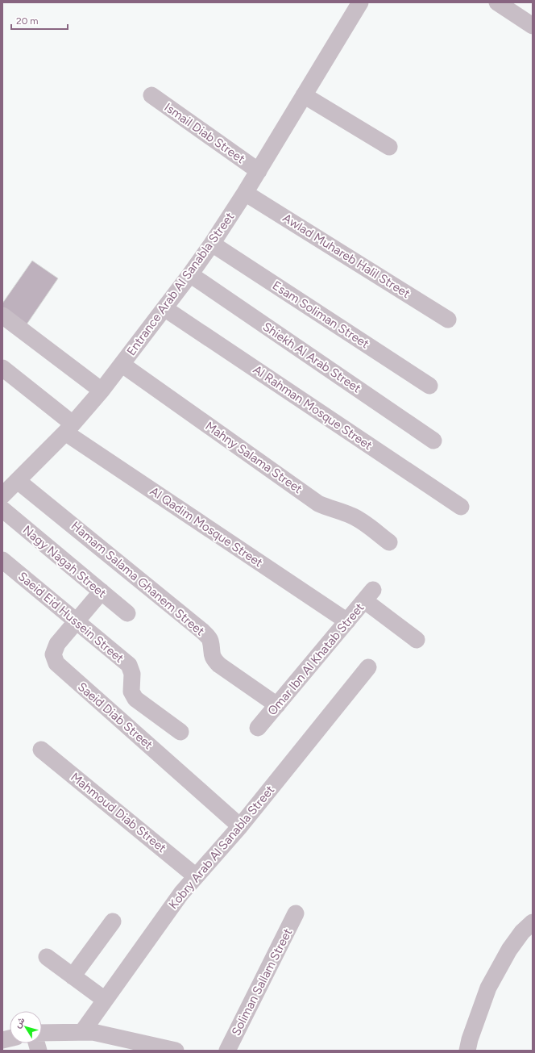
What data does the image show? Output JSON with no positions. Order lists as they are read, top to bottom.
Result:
{
  "streets": {
    "street": [
      "Ismail Diab Street",
      "Awlad Muhareb Halil Street",
      "Entrance Arab Al Sanabla Street",
      "Esam Soliman Street",
      "Shiekh Al Arab Street",
      "Al Rahman Mosque Street",
      "Mahny Salama Street",
      "Al Qadim Mosque Street",
      "Nagy Nagah Street",
      "Hamam Salama Ghanem Street",
      "Saeid Eid Hussein Street",
      "Omar Ibn Al Khatab Street",
      "Saeid Diab Street",
      "Mahmoud Diab Street",
      "Kobry Arab Al Sanabla Street",
      "Soliman Sallam Street"
    ]
  },
  "crossings": [
    ["Ismail Diab Street", "Entrance Arab Al Sanabla Street"],
    ["Awlad Muhareb Halil Street", "Entrance Arab Al Sanabla Street"],
    ["Entrance Arab Al Sanabla Street", "Esam Soliman Street"],
    ["Entrance Arab Al Sanabla Street", "Shiekh Al Arab Street"],
    ["Entrance Arab Al Sanabla Street", "Al Rahman Mosque Street"],
    ["Entrance Arab Al Sanabla Street", "Mahny Salama Street"],
    ["Entrance Arab Al Sanabla Street", "Al Qadim Mosque Street"],
    ["Entrance Arab Al Sanabla Street", "Hamam Salama Ghanem Street"],
    ["Al Qadim Mosque Street", "Omar Ibn Al Khatab Street"],
    ["Nagy Nagah Street", "Saeid Diab Street"],
    ["Hamam Salama Ghanem Street", "Omar Ibn Al Khatab Street"],
    ["Saeid Eid Hussein Street", "Saeid Diab Street"],
    ["Saeid Diab Street", "Kobry Arab Al Sanabla Street"],
    ["Mahmoud Diab Street", "Kobry Arab Al Sanabla Street"]
  ],
  "scale_bar": "20 m",
  "north": "top left"
}
